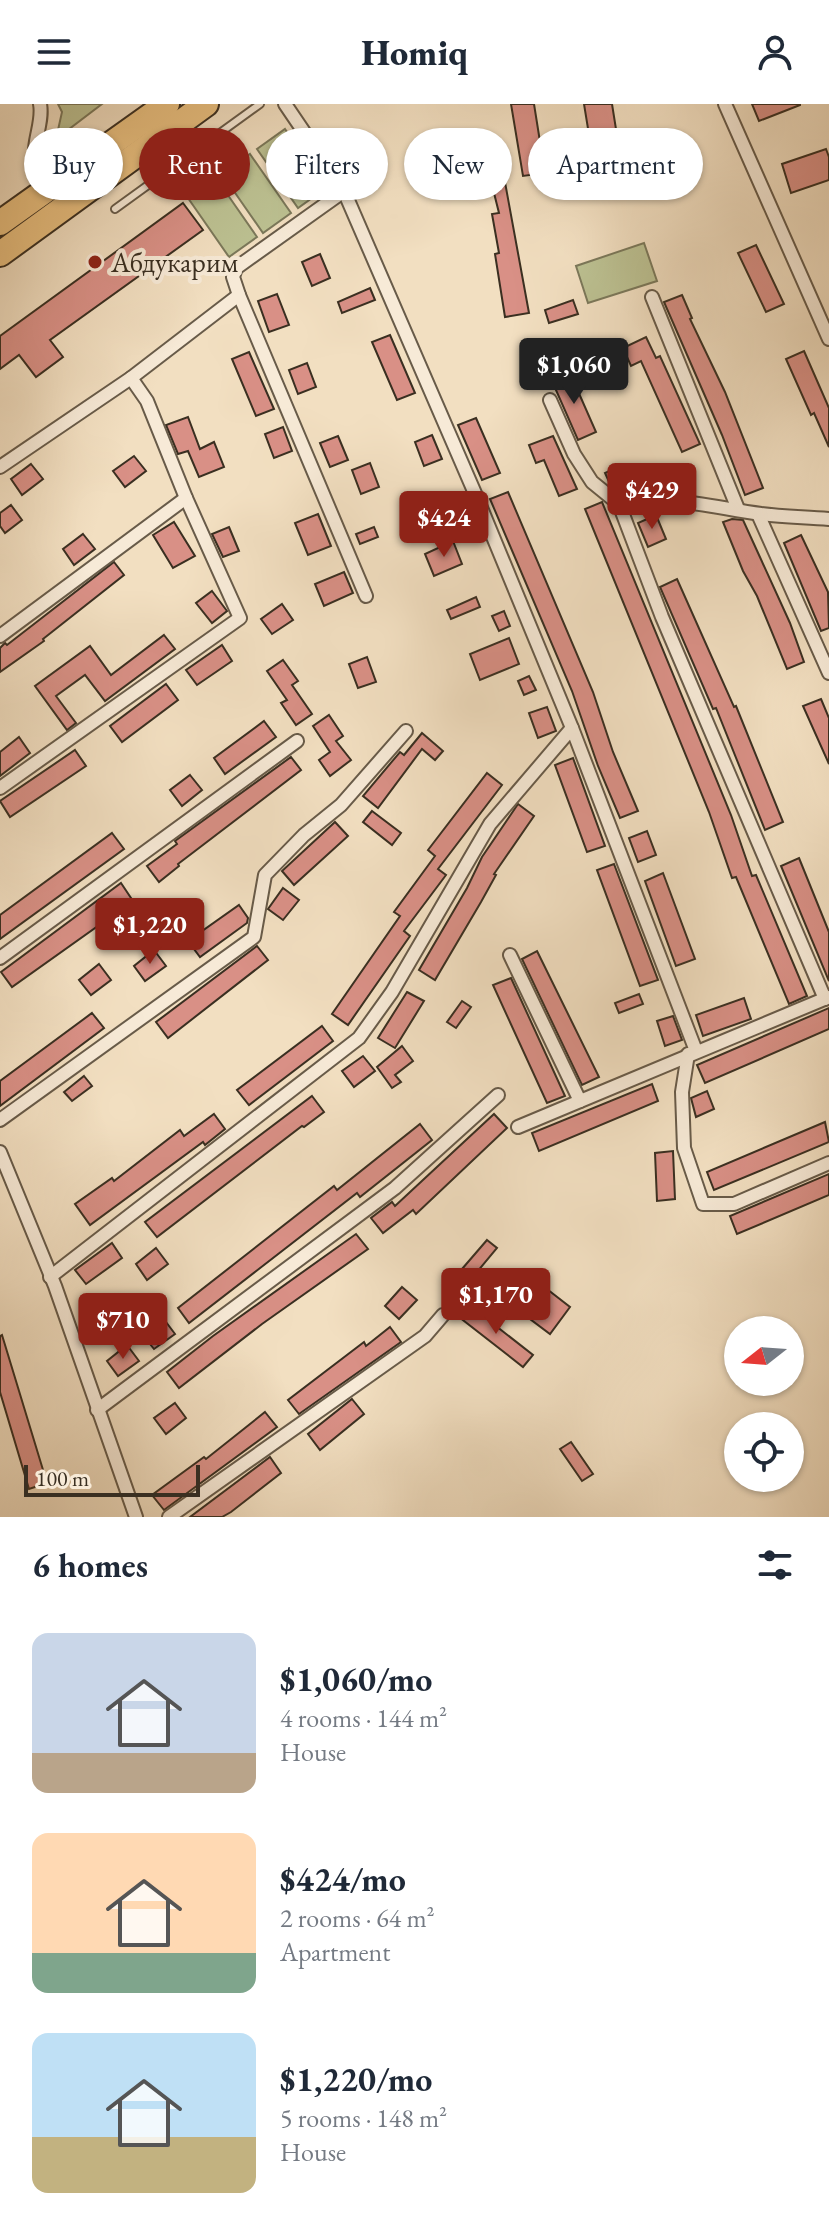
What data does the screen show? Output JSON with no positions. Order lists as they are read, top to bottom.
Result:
{
  "places": ["Абдукарим"],
  "scale_bar": "100 m",
  "north": "left",
  "page": {
    "header": "Homiq",
    "chip": [
      "Buy",
      "Rent",
      "Filters",
      "New",
      "Apartment"
    ],
    "price": [
      "$1,060",
      "$429",
      "$424",
      "$1,220",
      "$1,170",
      "$710"
    ],
    "scale": "100 m",
    "heading": "6 homes",
    "list": [
      {
        "name": "$1,060/mo",
        "note": "4 rooms · 144 m² · House"
      },
      {
        "name": "$424/mo",
        "note": "2 rooms · 64 m² · Apartment"
      },
      {
        "name": "$1,220/mo",
        "note": "5 rooms · 148 m² · House"
      }
    ]
  }
}
